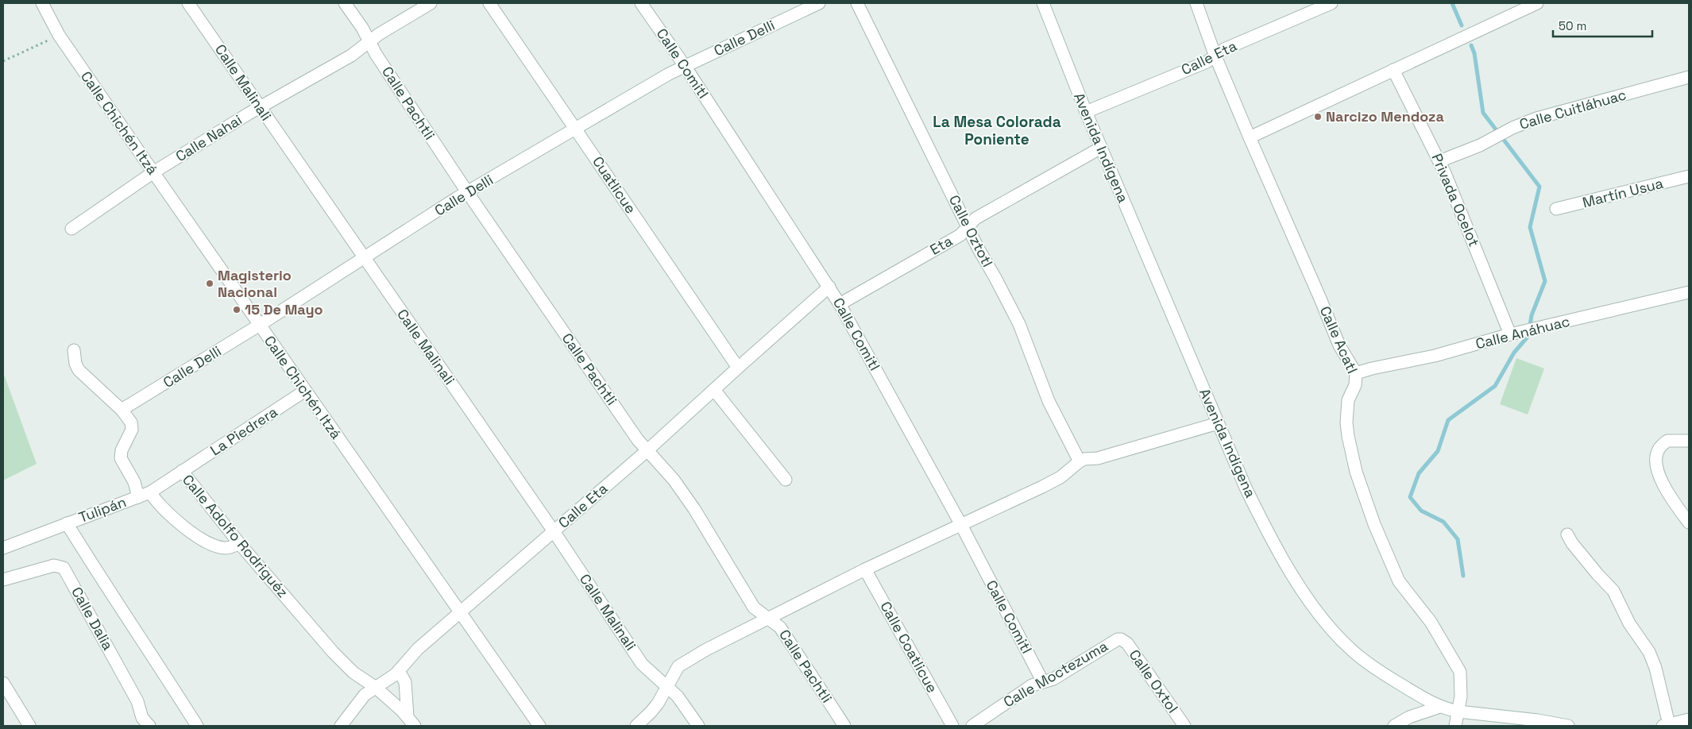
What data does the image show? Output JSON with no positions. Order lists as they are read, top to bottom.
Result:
{
  "streets": {
    "street": [
      "Calle Delli",
      "Calle Eta",
      "Calle Comitl",
      "Calle Malinali",
      "Calle Pachtli",
      "Calle Cuitláhuac",
      "Calle Chichén Itzá",
      "Calle Nahai",
      "Avenida Indígena",
      "Cuatlicue",
      "Martín Usua",
      "Privada Ocelot",
      "Calle Oztotl",
      "Eta",
      "Calle Anáhuac",
      "Calle Acatl",
      "La Piedrera",
      "Tulipán",
      "Calle Adolfo Rodriguéz",
      "Calle Dalia",
      "Calle Coatlicue",
      "Calle Moctezuma",
      "Calle Oxtol"
    ]
  },
  "crossings": [
    ["Calle Delli", "Calle Comitl"],
    ["Calle Delli", "Calle Malinali"],
    ["Calle Delli", "Calle Pachtli"],
    ["Calle Delli", "Calle Chichén Itzá"],
    ["Calle Delli", "Cuatlicue"],
    ["Calle Eta", "Calle Comitl"],
    ["Calle Eta", "Calle Malinali"],
    ["Calle Eta", "Calle Pachtli"],
    ["Calle Eta", "Calle Chichén Itzá"],
    ["Calle Eta", "Avenida Indígena"],
    ["Calle Eta", "Cuatlicue"],
    ["Calle Eta", "Calle Acatl"],
    ["Calle Eta", "Calle Adolfo Rodriguéz"],
    ["Calle Comitl", "Eta"],
    ["Calle Comitl", "Calle Moctezuma"],
    ["Calle Malinali", "Calle Nahai"],
    ["Calle Pachtli", "Calle Nahai"],
    ["Calle Cuitláhuac", "Privada Ocelot"],
    ["Calle Chichén Itzá", "Calle Nahai"],
    ["Calle Chichén Itzá", "La Piedrera"],
    ["Avenida Indígena", "Eta"],
    ["Avenida Indígena", "Calle Acatl"],
    ["Privada Ocelot", "Calle Anáhuac"],
    ["Calle Oztotl", "Eta"],
    ["Calle Anáhuac", "Calle Acatl"],
    ["La Piedrera", "Calle Adolfo Rodriguéz"],
    ["Tulipán", "Calle Adolfo Rodriguéz"],
    ["Calle Moctezuma", "Calle Oxtol"]
  ],
  "districts": ["La Mesa Colorada Poniente"],
  "places": ["Narcizo Mendoza", "Magisterio Nacional", "15 De Mayo"],
  "scale_bar": "50 m"
}
